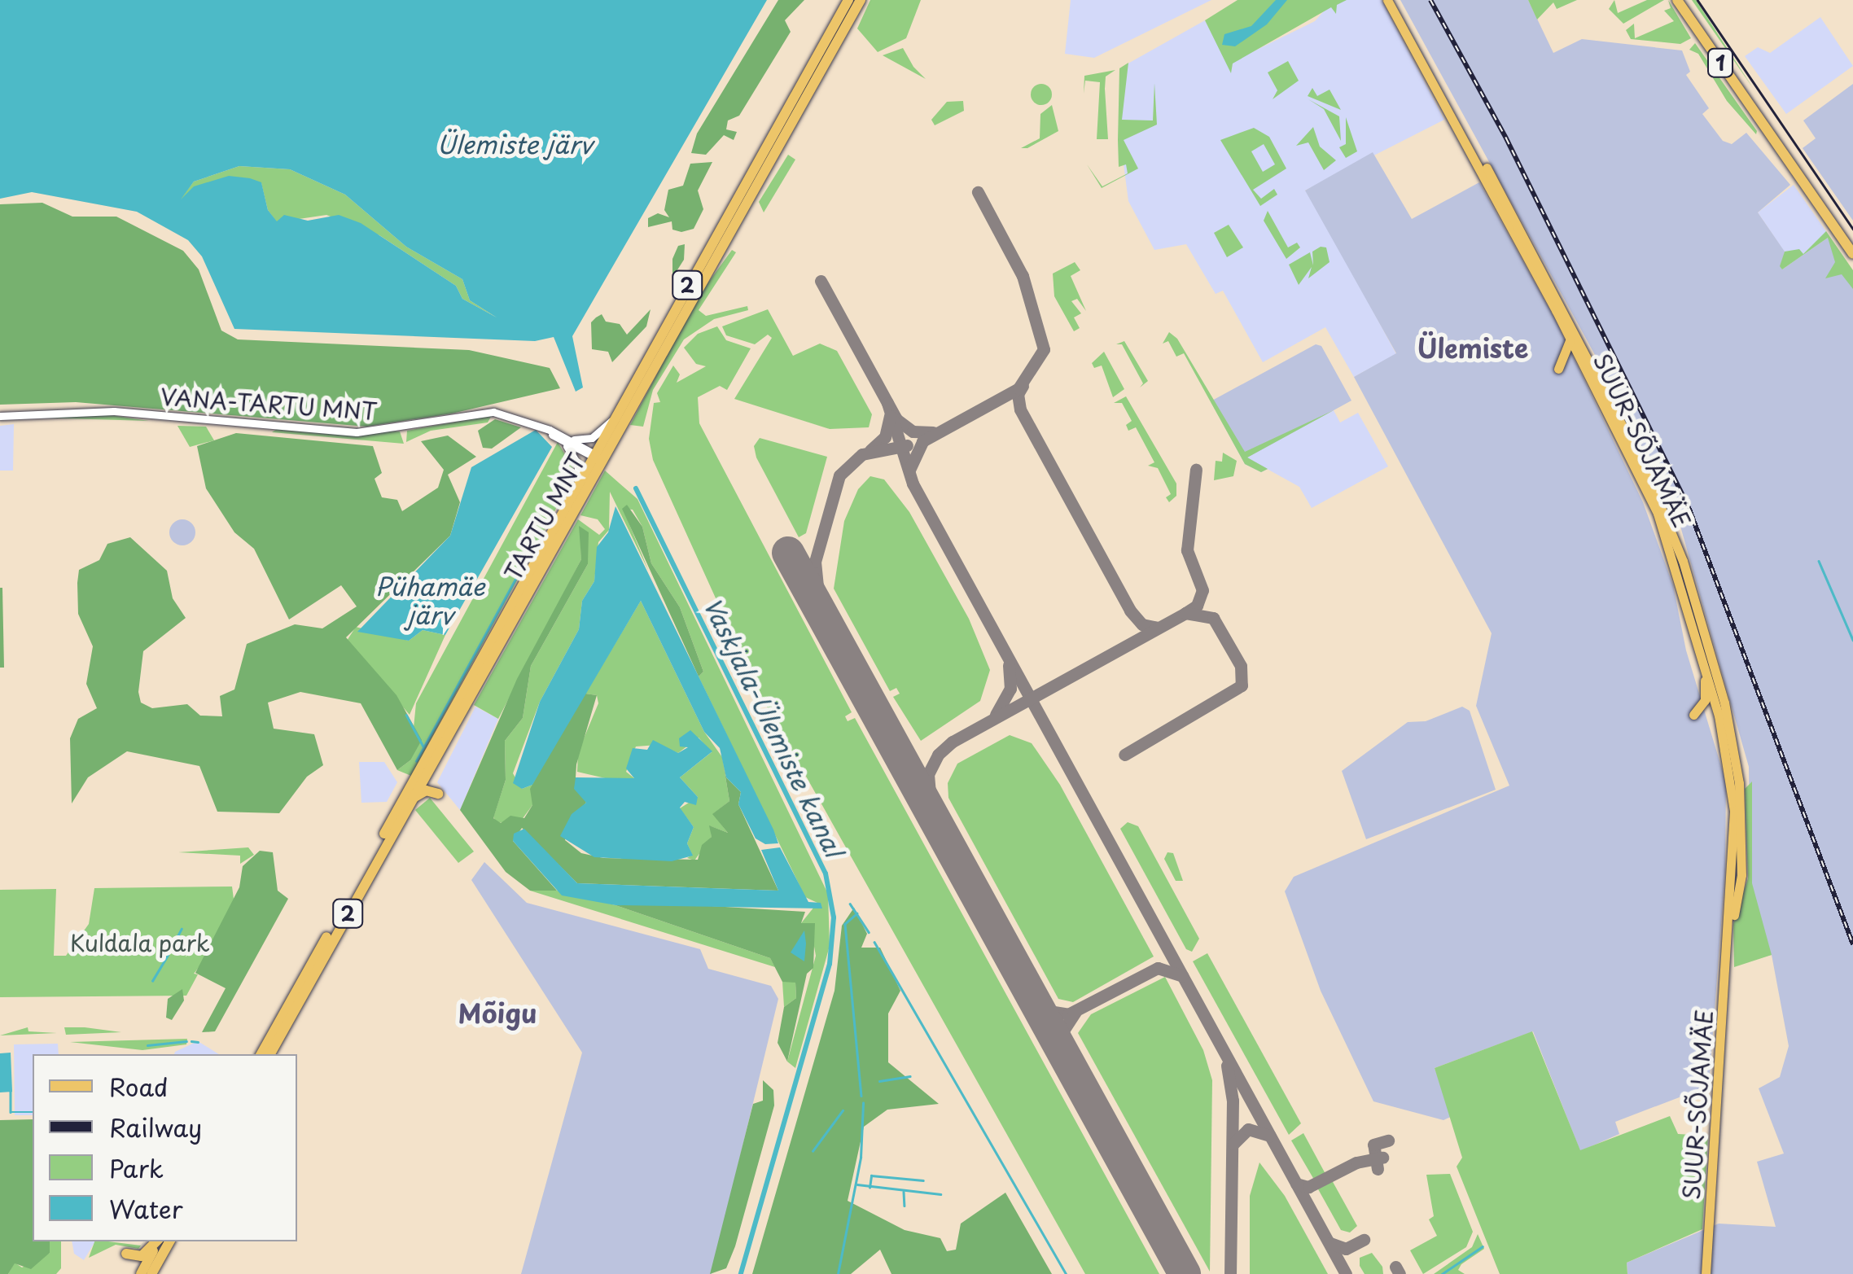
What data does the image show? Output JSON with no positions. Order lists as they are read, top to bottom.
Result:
{
  "streets": {
    "highway": ["1", "2", "TARTU MNT"],
    "main road": ["SUUR-SÕJAMÄE"],
    "street": ["VANA-TARTU MNT"]
  },
  "crossings": [
    ["VANA-TARTU MNT", "TARTU MNT"]
  ],
  "districts": ["Ülemiste", "Mõigu"],
  "water": ["Ülemiste järv", "Pühamäe järv", "Vaskjala-Ülemiste kanal"],
  "parks": ["Kuldala park"],
  "legend": [
    "Road",
    "Railway",
    "Park",
    "Water"
  ]
}
